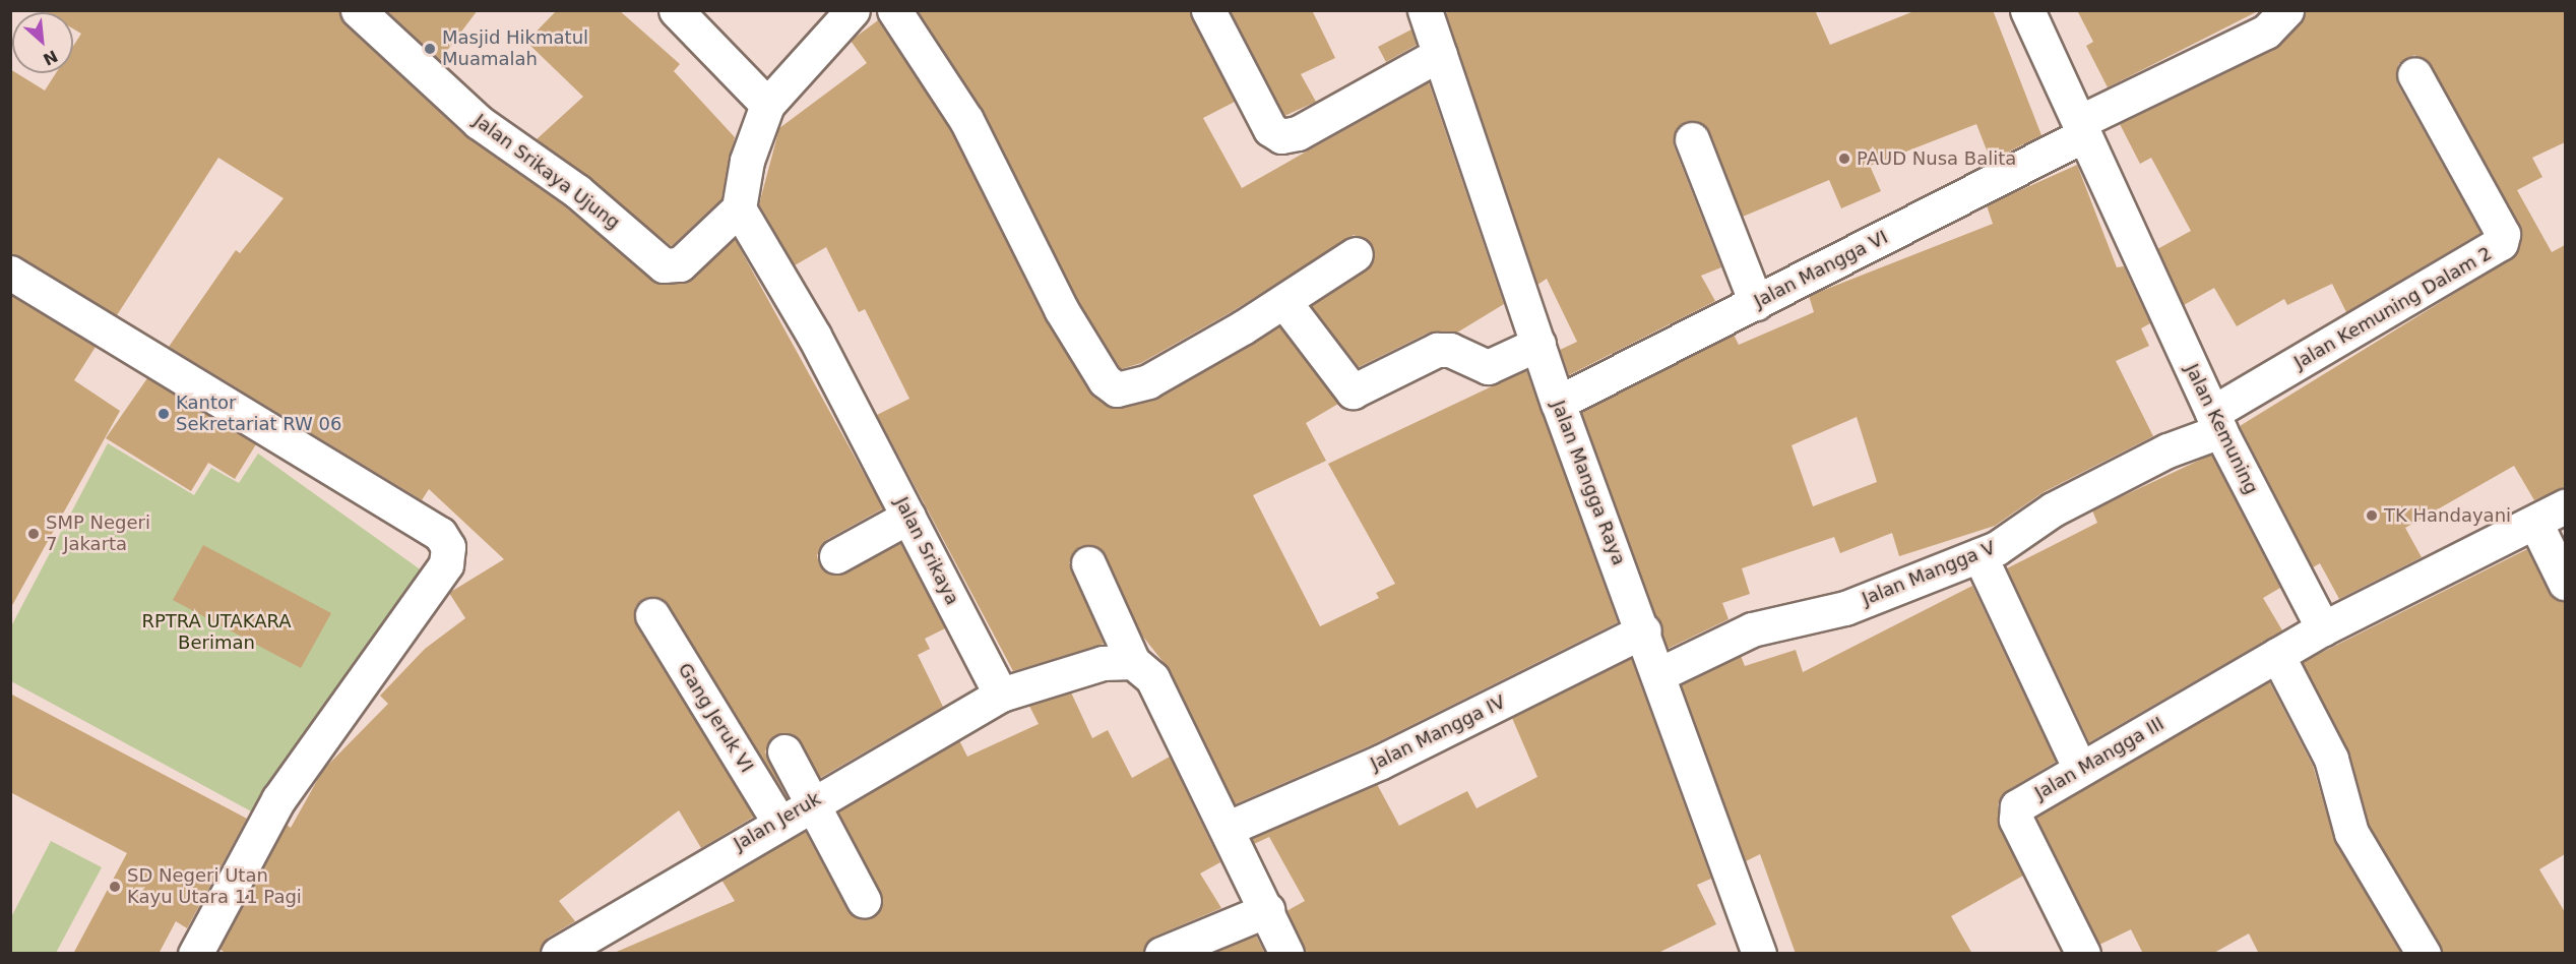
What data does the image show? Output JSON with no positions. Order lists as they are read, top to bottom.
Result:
{
  "streets": {
    "street": [
      "Jalan Srikaya Ujung",
      "Jalan Mangga VI",
      "Jalan Kemuning Dalam 2",
      "Jalan Kemuning",
      "Jalan Mangga Raya",
      "Jalan Srikaya",
      "Jalan Mangga V",
      "Gang Jeruk VI",
      "Jalan Mangga IV",
      "Jalan Mangga III",
      "Jalan Jeruk"
    ]
  },
  "crossings": [
    ["Jalan Srikaya Ujung", "Jalan Srikaya"],
    ["Jalan Mangga VI", "Jalan Kemuning"],
    ["Jalan Mangga VI", "Jalan Mangga Raya"],
    ["Jalan Kemuning Dalam 2", "Jalan Kemuning"],
    ["Jalan Kemuning Dalam 2", "Jalan Mangga V"],
    ["Jalan Kemuning", "Jalan Mangga V"],
    ["Jalan Kemuning", "Jalan Mangga III"],
    ["Jalan Mangga Raya", "Jalan Mangga V"],
    ["Jalan Mangga Raya", "Jalan Mangga IV"],
    ["Jalan Srikaya", "Jalan Jeruk"],
    ["Gang Jeruk VI", "Jalan Jeruk"]
  ],
  "parks": ["RPTRA UTAKARA Beriman"],
  "places": [
    "Masjid Hikmatul Muamalah",
    "PAUD Nusa Balita",
    "Kantor Sekretariat RW 06",
    "TK Handayani",
    "SMP Negeri 7 Jakarta",
    "SD Negeri Utan Kayu Utara 11 Pagi"
  ],
  "north": "bottom right"
}
